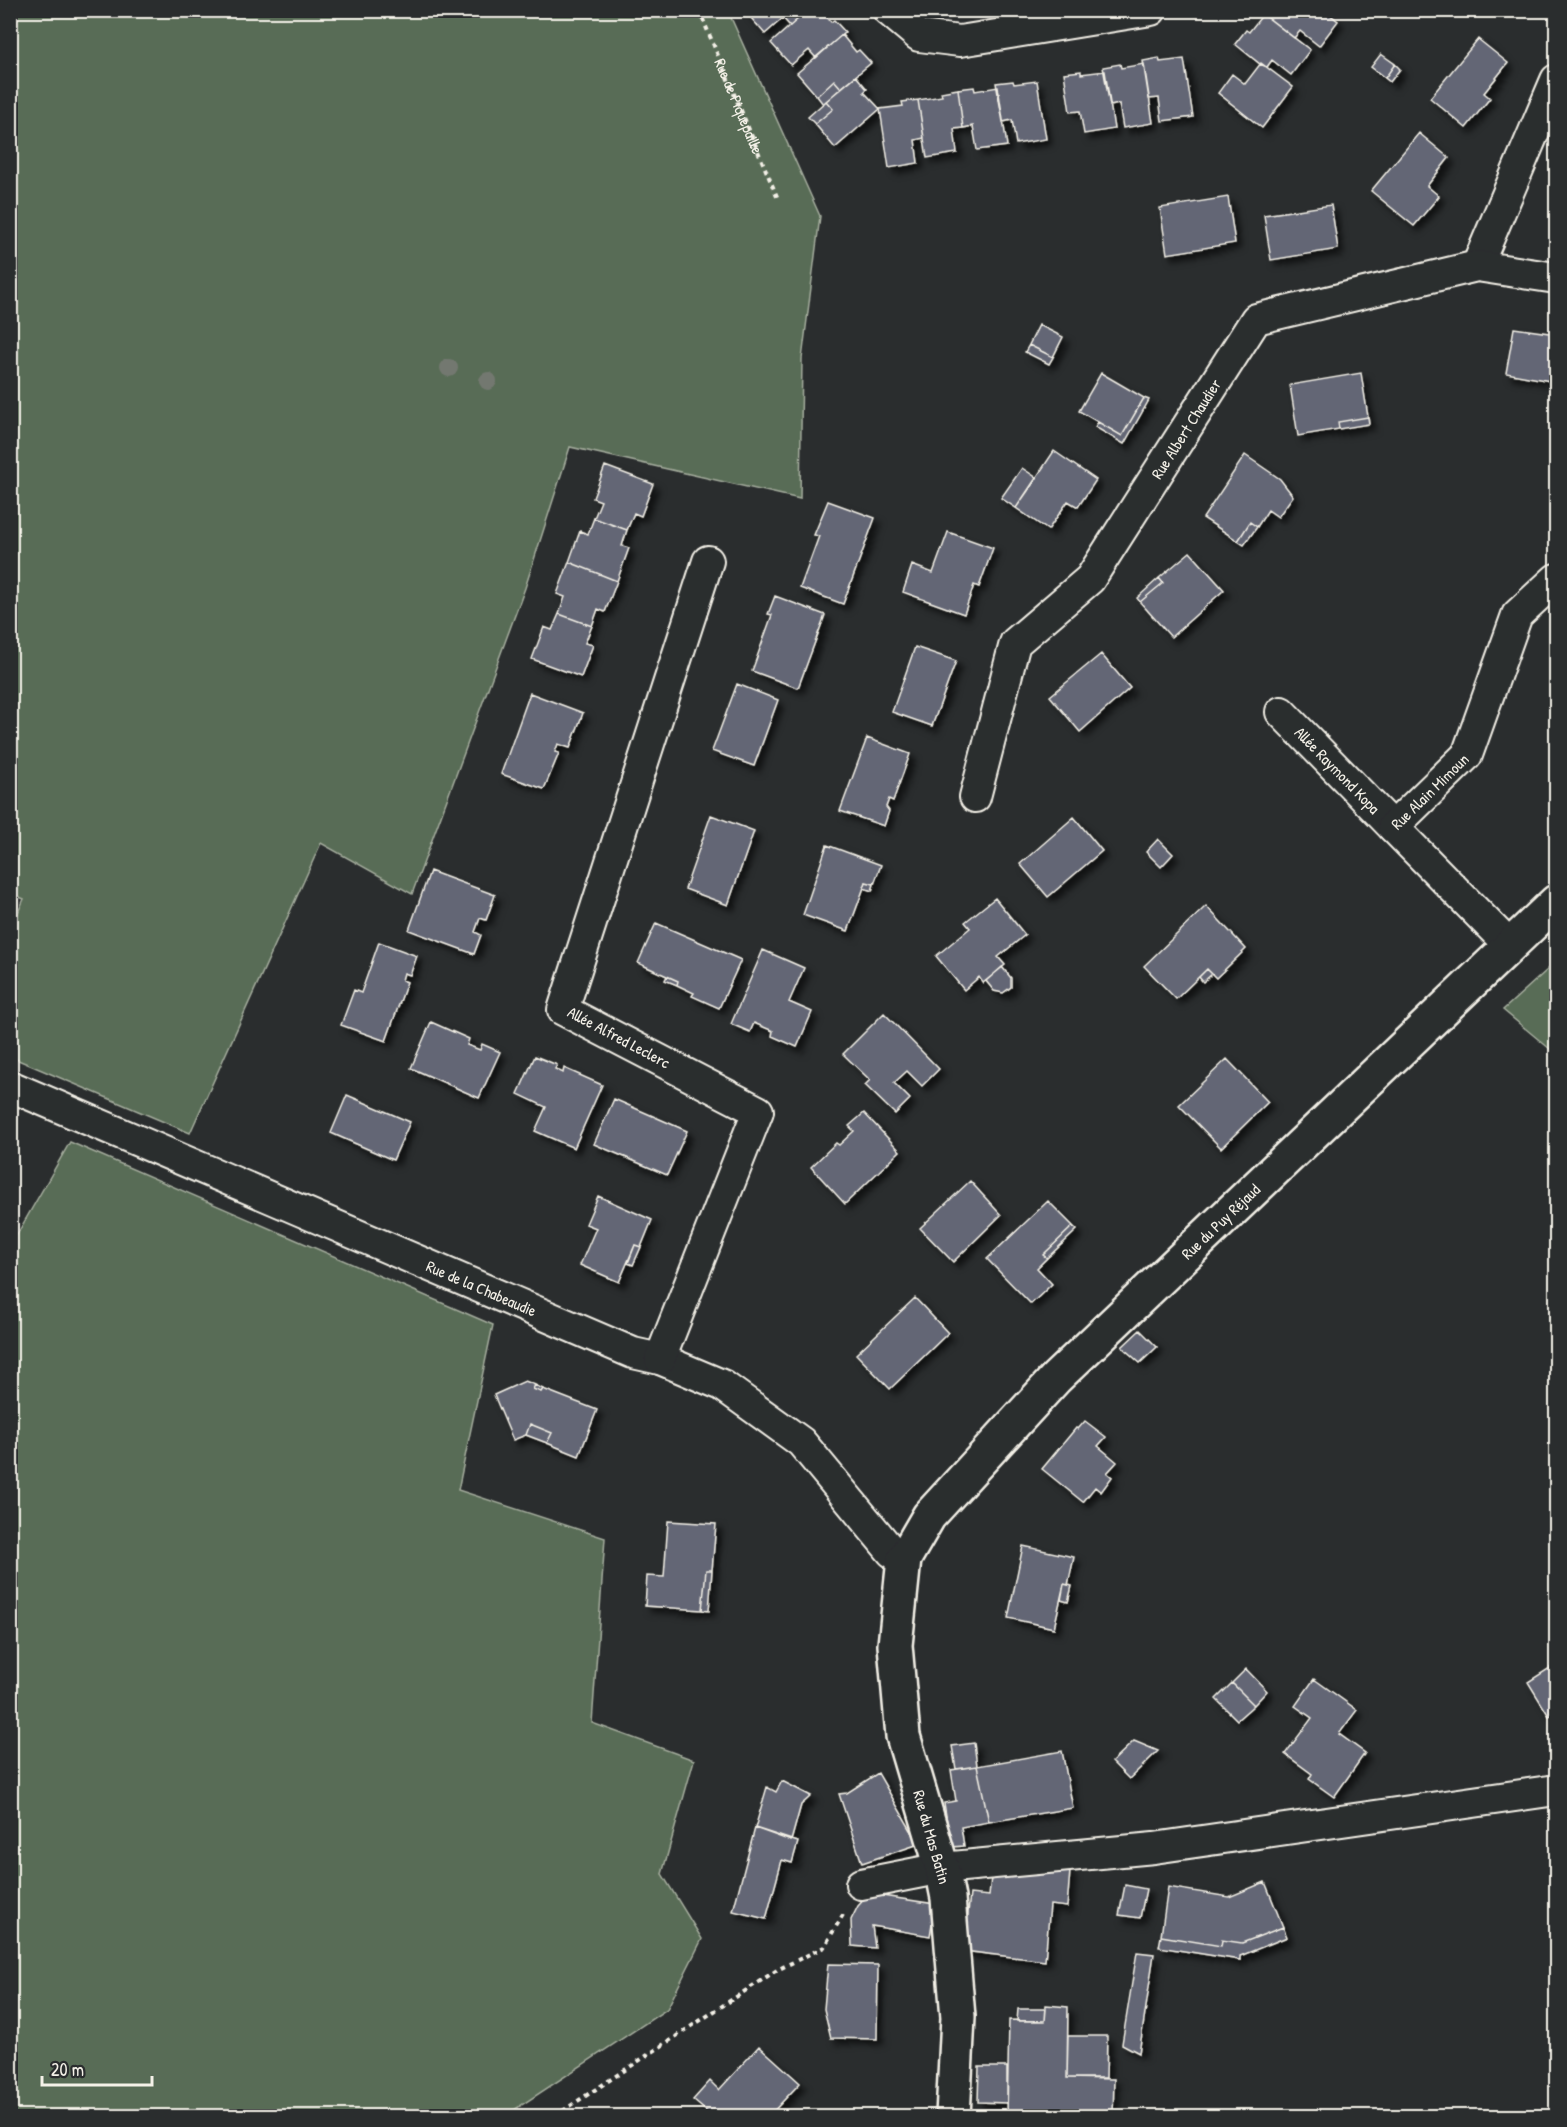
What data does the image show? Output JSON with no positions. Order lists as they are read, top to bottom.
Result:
{
  "streets": {
    "street": [
      "Rue Albert Chaudier",
      "Allée Raymond Kopa",
      "Rue Alain Mimoun",
      "Allée Alfred Leclerc",
      "Rue du Puy Réjaud",
      "Rue de la Chabeaudie",
      "Rue du Mas Batin"
    ],
    "path": ["Rue de Piquepaille"]
  },
  "crossings": [
    ["Allée Raymond Kopa", "Rue Alain Mimoun"],
    ["Rue Alain Mimoun", "Rue du Puy Réjaud"],
    ["Allée Alfred Leclerc", "Rue de la Chabeaudie"],
    ["Rue du Puy Réjaud", "Rue de la Chabeaudie"],
    ["Rue du Puy Réjaud", "Rue du Mas Batin"],
    ["Rue de la Chabeaudie", "Rue du Mas Batin"]
  ],
  "scale_bar": "20 m"
}
